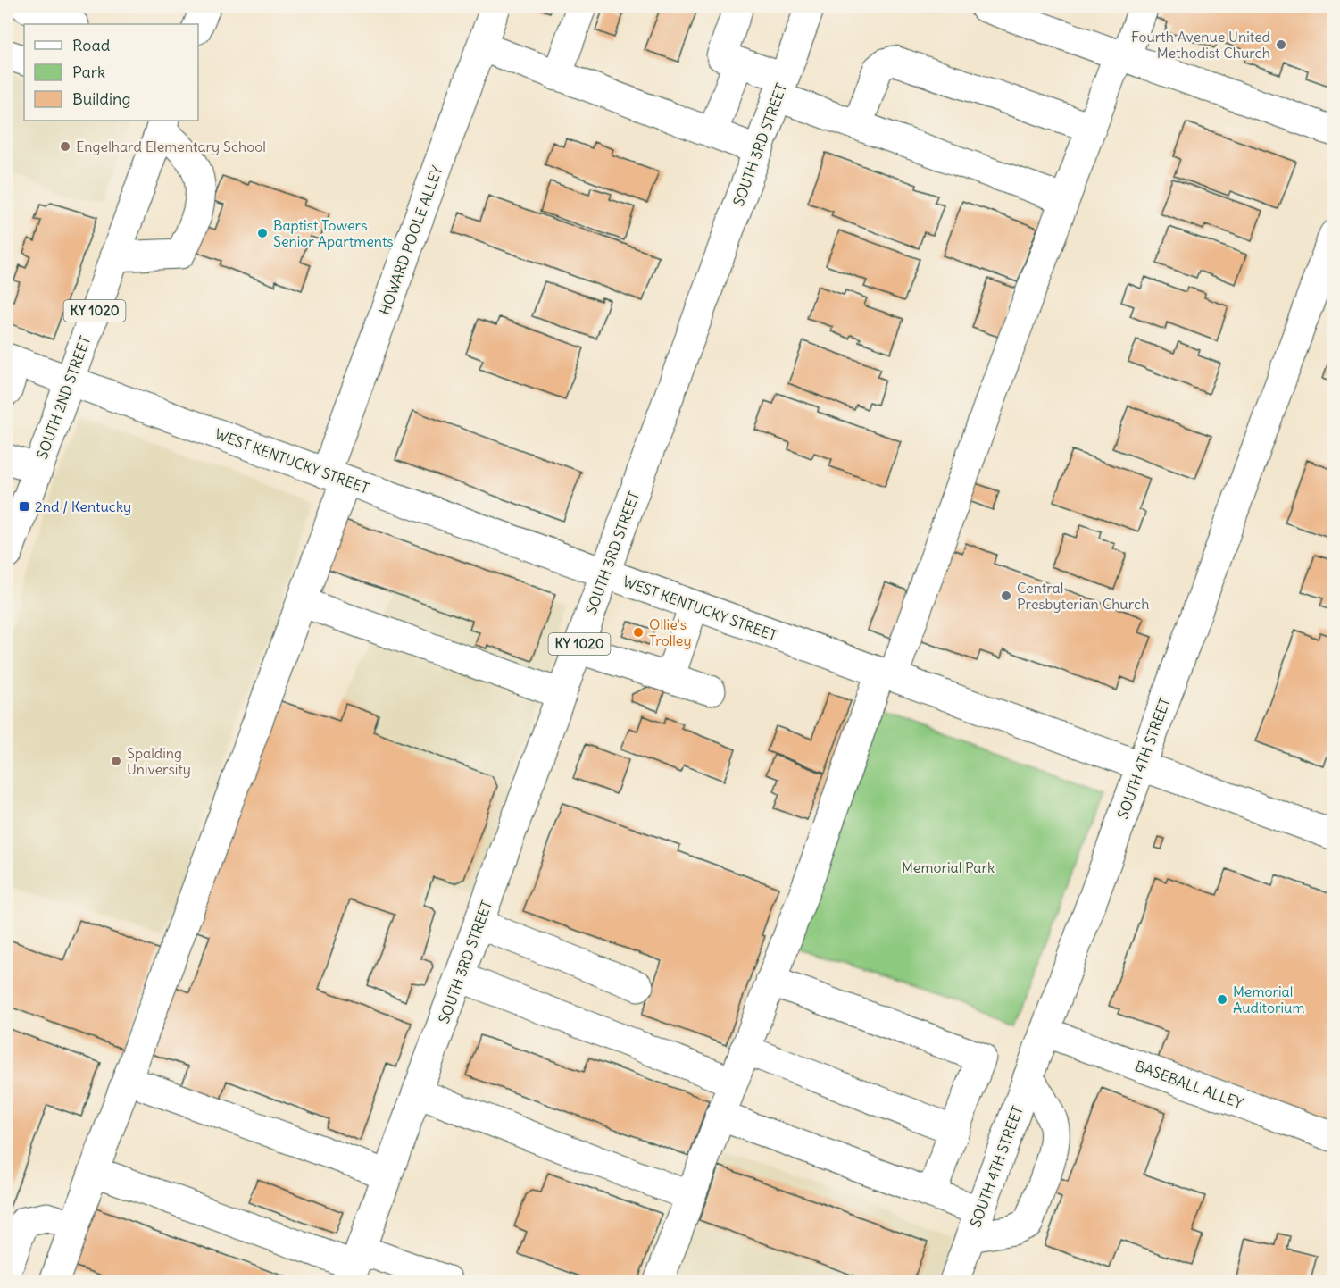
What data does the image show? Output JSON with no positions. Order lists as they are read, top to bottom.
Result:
{
  "streets": {
    "main road": [
      "SOUTH 3RD STREET",
      "HOWARD POOLE ALLEY",
      "KY 1020",
      "SOUTH 2ND STREET",
      "WEST KENTUCKY STREET",
      "SOUTH 4TH STREET",
      "BASEBALL ALLEY"
    ]
  },
  "crossings": [
    ["SOUTH 3RD STREET", "WEST KENTUCKY STREET"],
    ["HOWARD POOLE ALLEY", "WEST KENTUCKY STREET"],
    ["SOUTH 2ND STREET", "WEST KENTUCKY STREET"],
    ["WEST KENTUCKY STREET", "SOUTH 4TH STREET"],
    ["SOUTH 4TH STREET", "BASEBALL ALLEY"]
  ],
  "parks": ["Memorial Park"],
  "places": {
    "other": [
      "Fourth Avenue United Methodist Church",
      "Engelhard Elementary School",
      "Baptist Towers Senior Apartments",
      "Central Presbyterian Church",
      "Ollie's Trolley",
      "Spalding University",
      "Memorial Auditorium"
    ],
    "transit": ["2nd / Kentucky"]
  },
  "legend": ["Road", "Park", "Building"]
}
